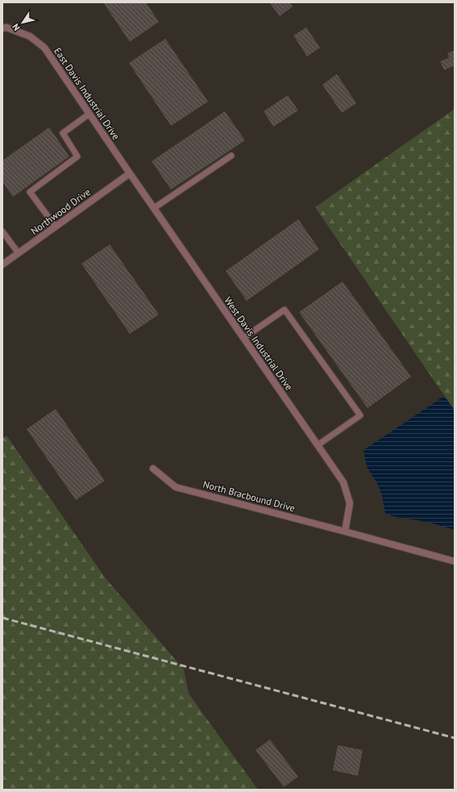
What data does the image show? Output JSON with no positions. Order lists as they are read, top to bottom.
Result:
{
  "streets": {
    "street": [
      "East Davis Industrial Drive",
      "Northwood Drive",
      "West Davis Industrial Drive",
      "North Bracbound Drive"
    ]
  },
  "crossings": [
    ["East Davis Industrial Drive", "Northwood Drive"],
    ["East Davis Industrial Drive", "West Davis Industrial Drive"],
    ["Northwood Drive", "West Davis Industrial Drive"],
    ["West Davis Industrial Drive", "North Bracbound Drive"]
  ],
  "north": "bottom left"
}
